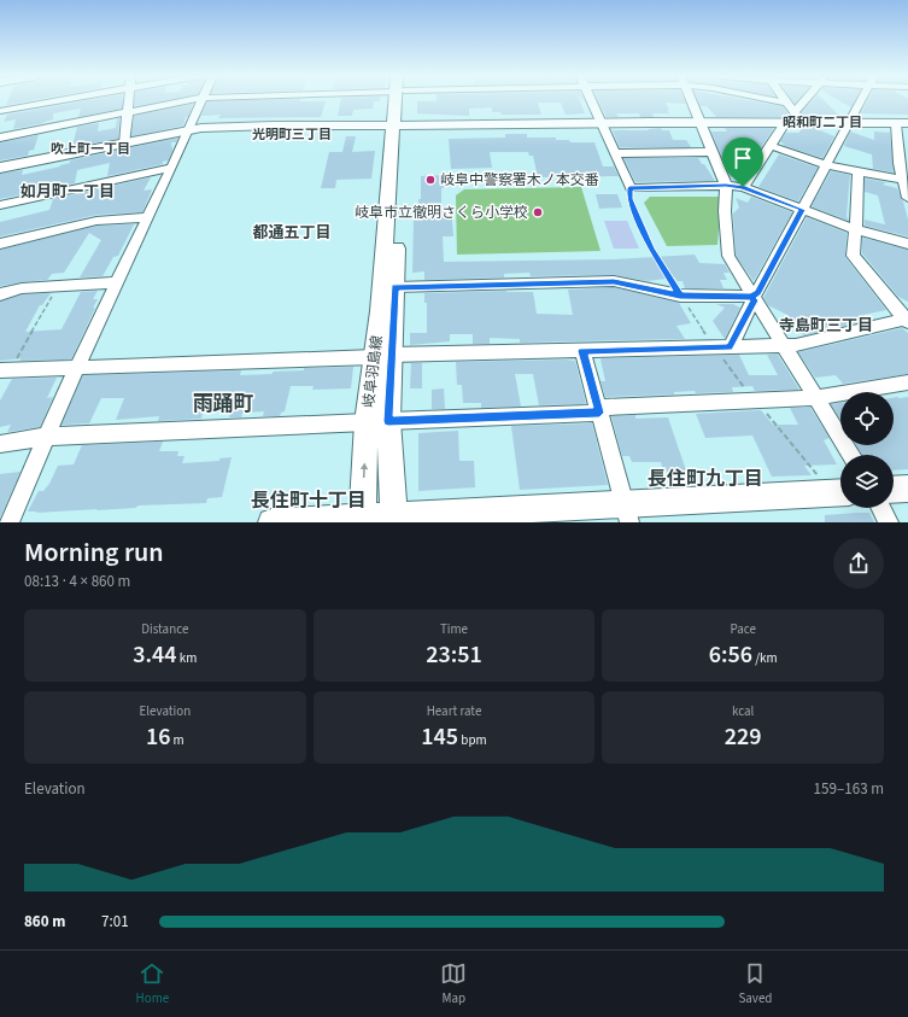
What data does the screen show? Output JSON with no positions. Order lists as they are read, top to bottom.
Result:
{
  "streets": {
    "street": ["岐阜羽島線"]
  },
  "districts": [
    "昭和町二丁目",
    "光明町三丁目",
    "吹上町一丁目",
    "如月町一丁目",
    "都通五丁目",
    "寺島町三丁目",
    "雨踊町",
    "長住町九丁目",
    "長住町十丁目"
  ],
  "places": ["岐阜中警察署木ノ本交番", "岐阜市立徹明さくら小学校"],
  "page": {
    "heading": ["Morning run", "08:13 · 4 × 860 m"],
    "stats": [
      ["Distance", "3.44 km"],
      ["Time", "23:51"],
      ["Pace", "6:56 /km"],
      ["Elevation", "16 m"],
      ["Heart rate", "145 bpm"],
      ["kcal", "229"]
    ],
    "chart": ["Elevation", "159–163 m"],
    "list": [
      {
        "name": "860 m",
        "note": "7:01"
      }
    ],
    "tabs": ["Home", "Map", "Saved"]
  }
}
